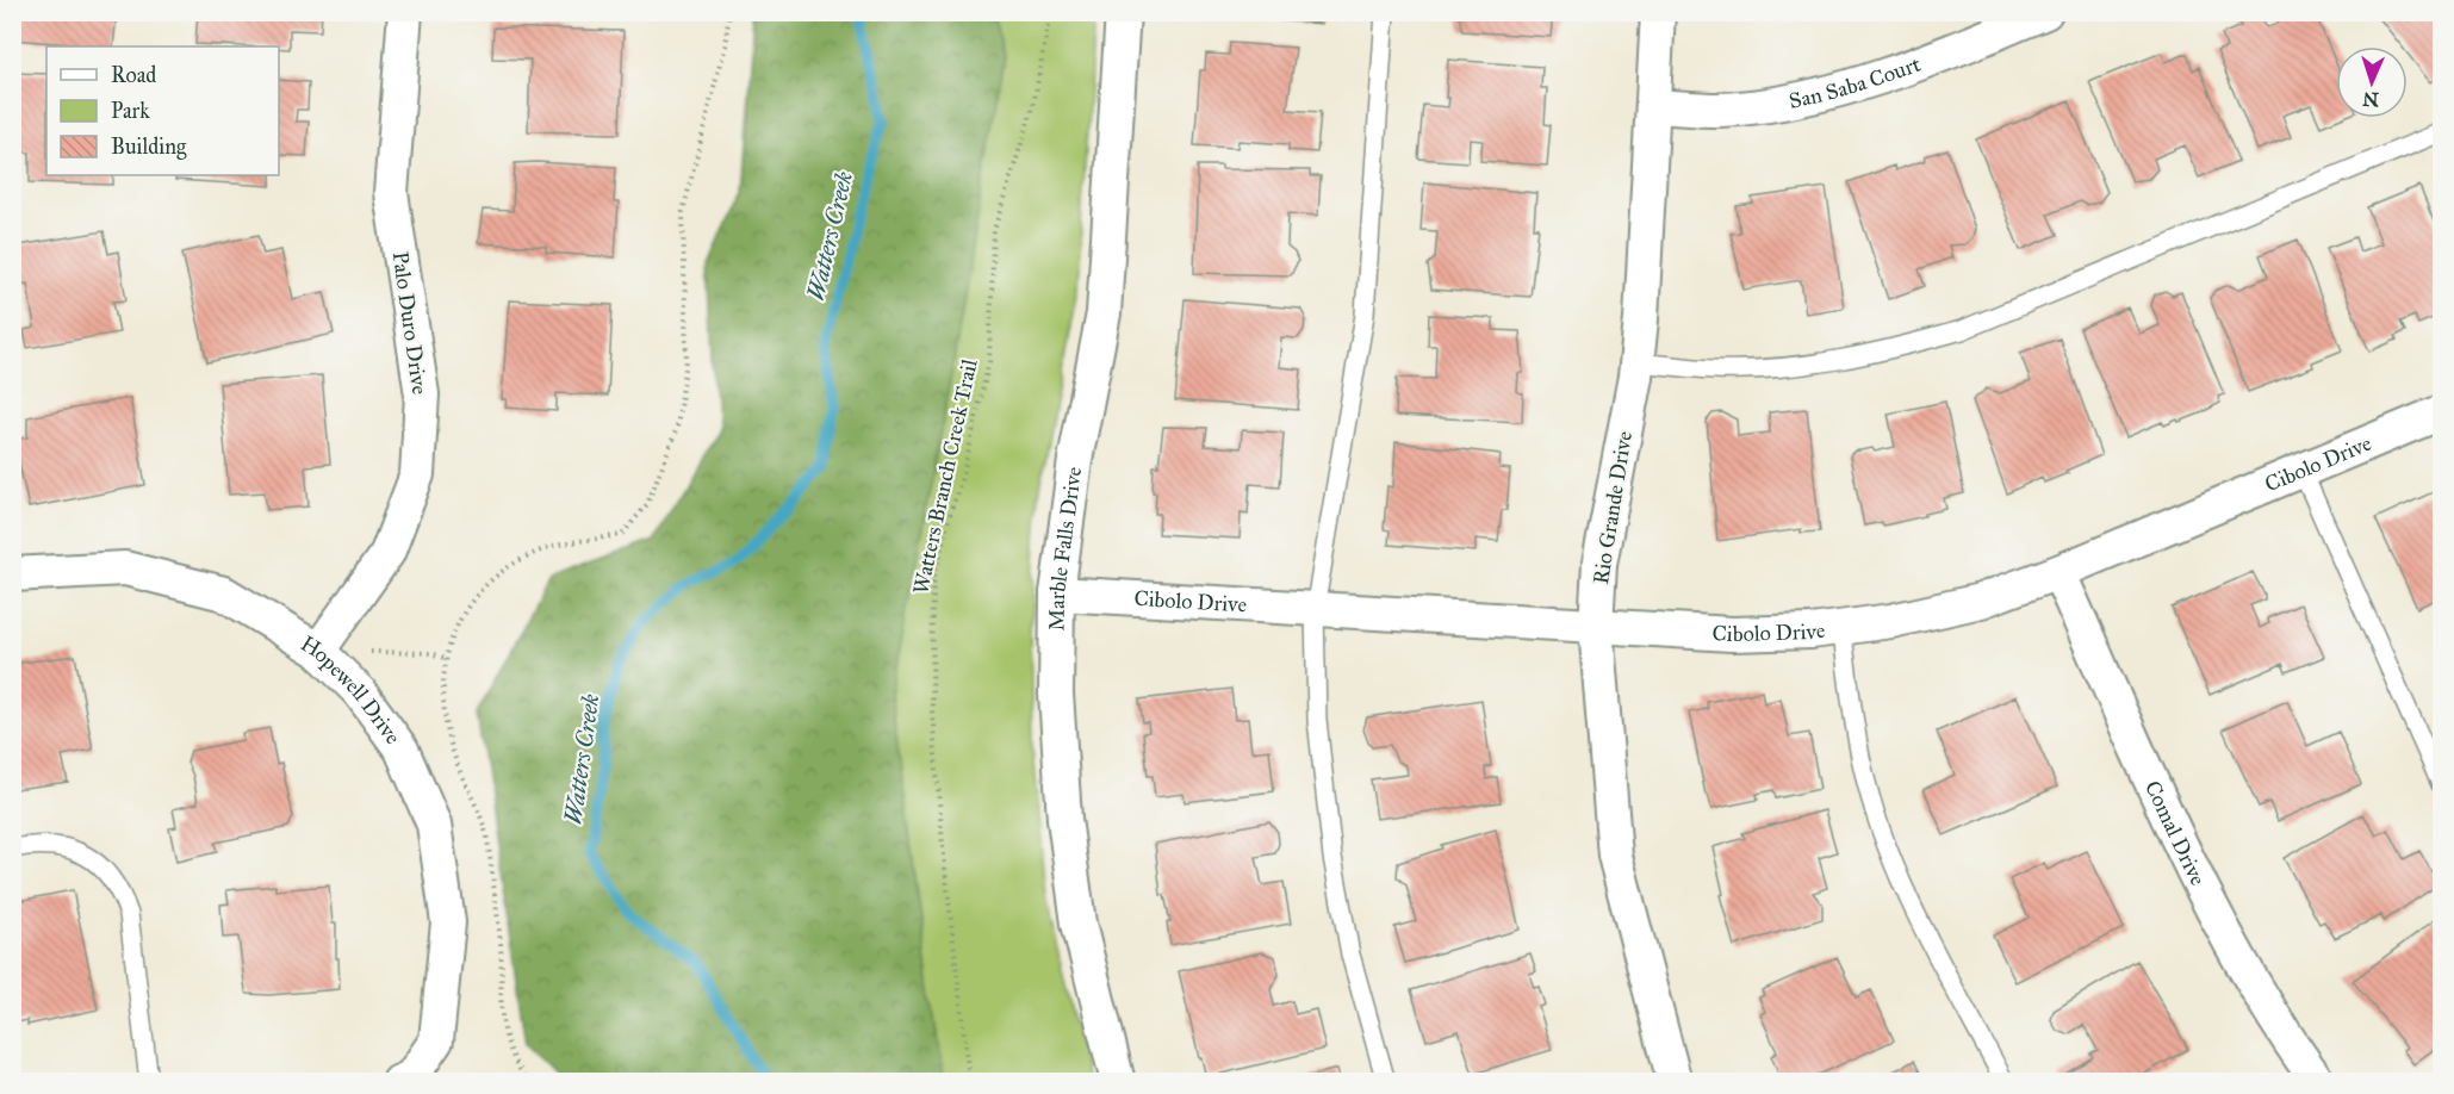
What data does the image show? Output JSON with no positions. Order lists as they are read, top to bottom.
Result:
{
  "streets": {
    "street": [
      "San Saba Court",
      "Palo Duro Drive",
      "Cibolo Drive",
      "Rio Grande Drive",
      "Marble Falls Drive",
      "Hopewell Drive",
      "Comal Drive"
    ],
    "path": ["Watters Branch Creek Trail"]
  },
  "crossings": [
    ["San Saba Court", "Rio Grande Drive"],
    ["Palo Duro Drive", "Hopewell Drive"],
    ["Cibolo Drive", "Rio Grande Drive"],
    ["Cibolo Drive", "Marble Falls Drive"],
    ["Cibolo Drive", "Comal Drive"]
  ],
  "water": ["Watters Creek"],
  "legend": ["Road", "Park", "Building"],
  "north": "bottom"
}
